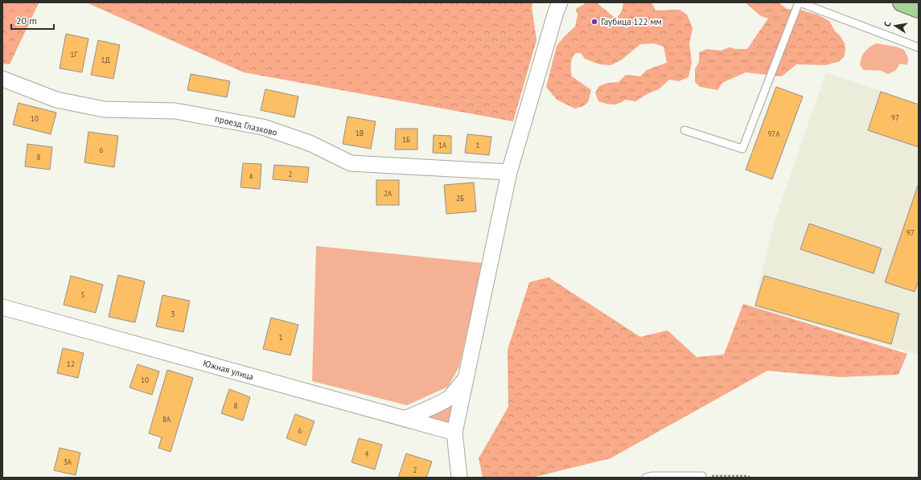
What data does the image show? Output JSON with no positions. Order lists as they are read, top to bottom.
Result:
{
  "streets": {
    "street": ["проезд Глазково", "Южная улица"]
  },
  "places": ["Гаубица 122 мм"],
  "house_numbers": [
    "1Г",
    "1Д",
    "97",
    "10",
    "1В",
    "97А",
    "1Б",
    "1А",
    "1",
    "6",
    "8",
    "2",
    "4",
    "2А",
    "2Б",
    "97",
    "5",
    "3",
    "1",
    "12",
    "10",
    "8",
    "8А",
    "6",
    "4",
    "3А",
    "2"
  ],
  "scale_bar": "20 m",
  "north": "left"
}
